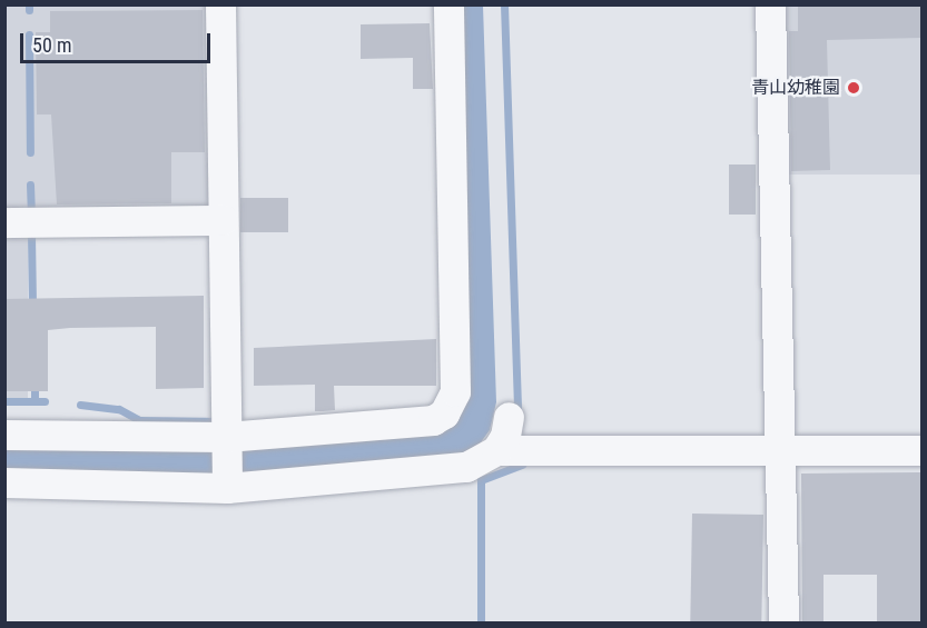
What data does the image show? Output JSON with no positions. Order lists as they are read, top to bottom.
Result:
{
  "places": ["青山幼稚園"],
  "scale_bar": "50 m"
}
